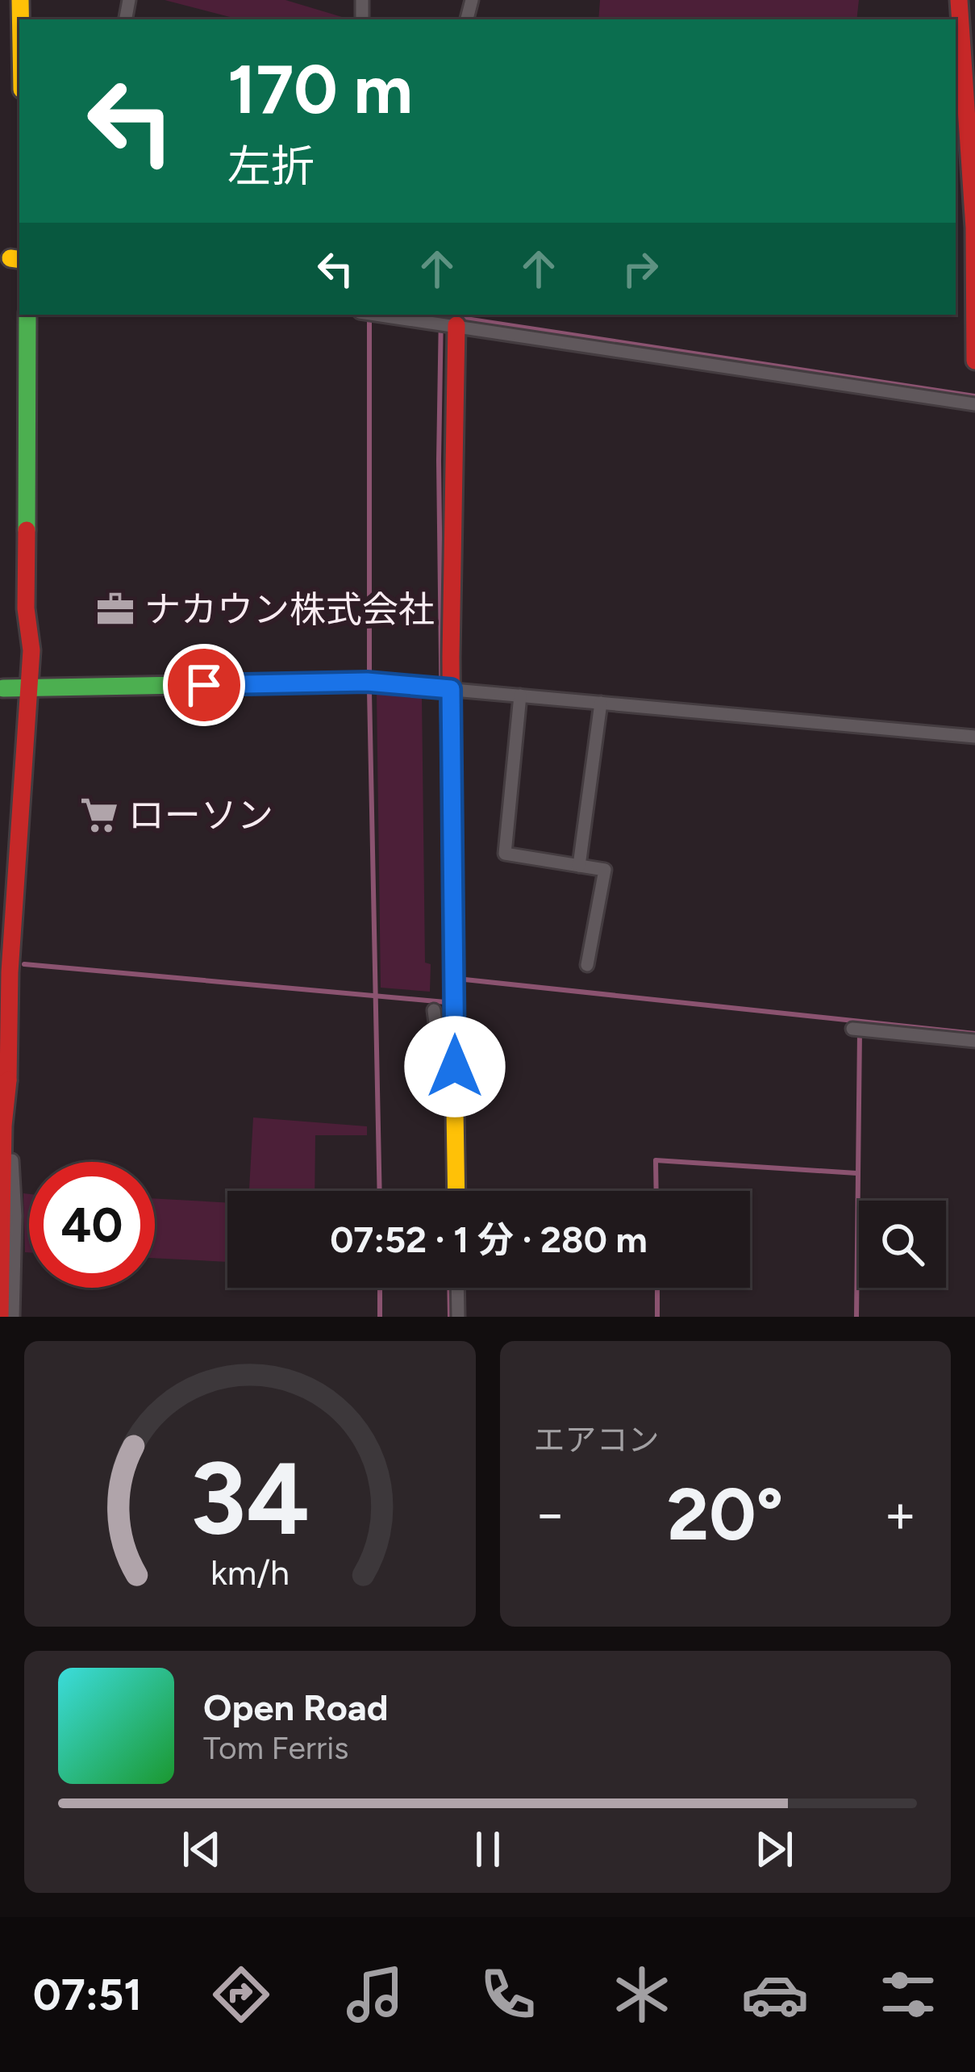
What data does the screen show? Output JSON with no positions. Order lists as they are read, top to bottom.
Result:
{
  "places": {
    "office": ["ナカウン株式会社"],
    "supermarket": ["ローソン"]
  },
  "page": {
    "turn": ["170 m", "左折"],
    "limit": "40",
    "trip": "07:52 · 1 分 · 280 m",
    "tile": "エアコン",
    "heat": ["−", "20°", "+"],
    "song": ["Open Road", "Tom Ferris"],
    "tabs": "07:51",
    "gauge": ["34", "km/h"]
  }
}
